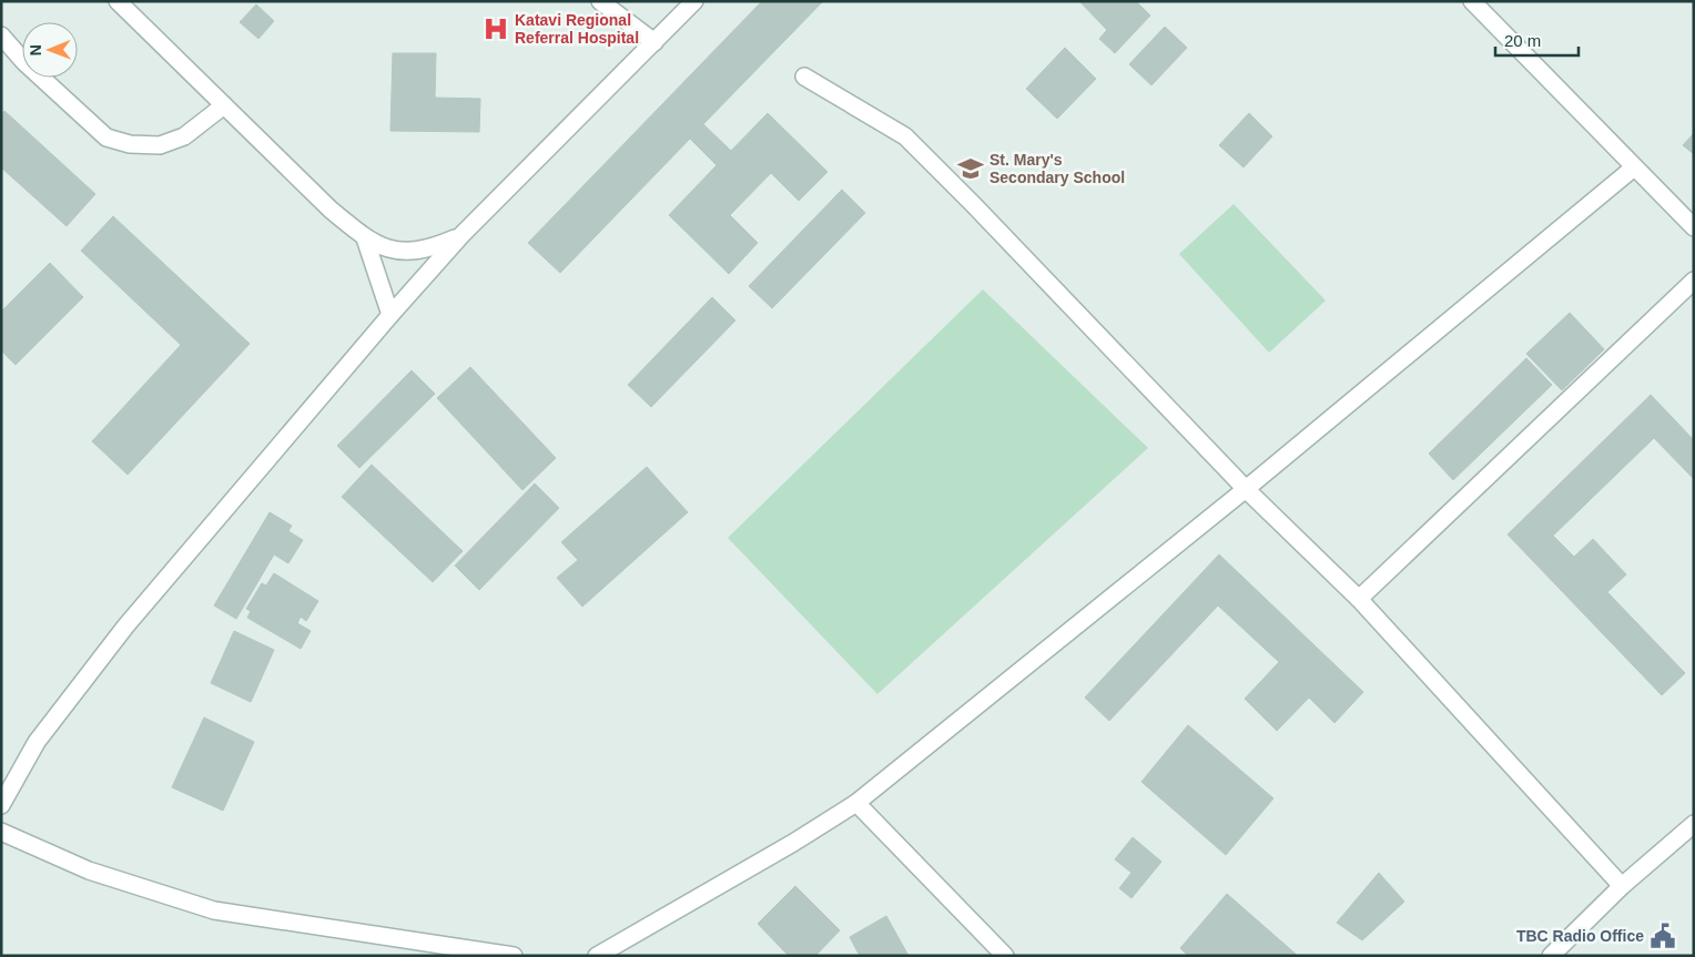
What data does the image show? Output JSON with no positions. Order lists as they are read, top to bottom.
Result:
{
  "places": {
    "hospital": ["Katavi Regional Referral Hospital"],
    "school or university": ["St. Mary's Secondary School"],
    "public building": ["TBC Radio Office"]
  },
  "scale_bar": "20 m",
  "north": "left"
}
